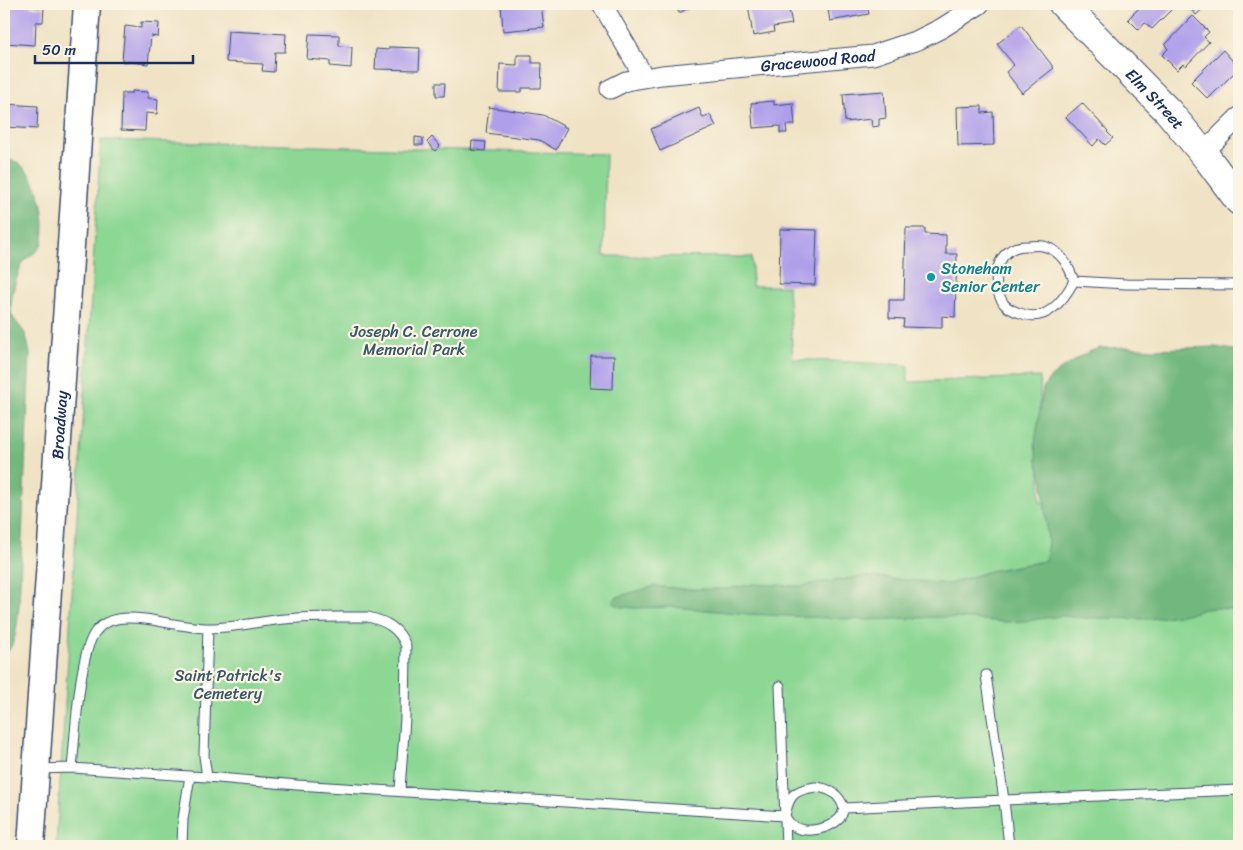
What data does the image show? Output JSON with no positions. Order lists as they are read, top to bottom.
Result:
{
  "streets": {
    "main road": ["Elm Street", "Broadway"],
    "street": ["Gracewood Road"]
  },
  "parks": ["Joseph C. Cerrone Memorial Park", "Saint Patrick's Cemetery"],
  "places": ["Stoneham Senior Center"],
  "scale_bar": "50 m"
}
